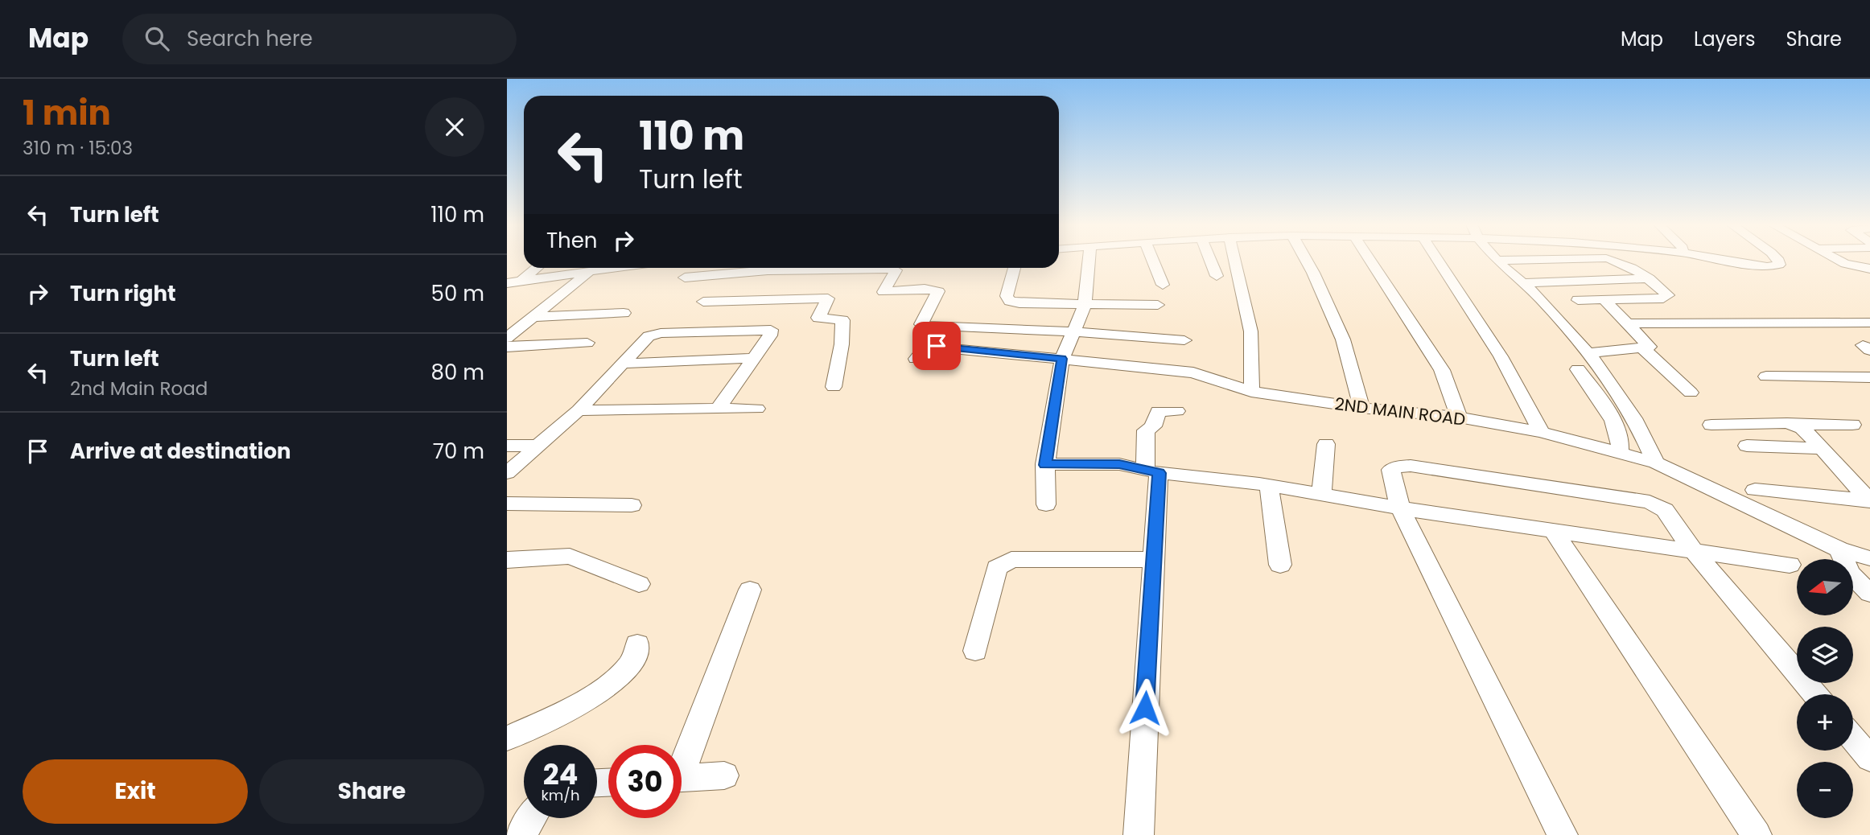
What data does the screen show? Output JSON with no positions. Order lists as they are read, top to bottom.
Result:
{
  "streets": {
    "street": ["2ND MAIN ROAD"]
  },
  "north": "left",
  "page": {
    "header": "Map",
    "search": "Search here",
    "nav": ["Map", "Layers", "Share"],
    "heading": ["1 min", "310 m · 15:03"],
    "turn": ["110 m", "Turn left"],
    "list": [
      {
        "name": "Turn left",
        "value": "110 m"
      },
      {
        "name": "Turn right",
        "value": "50 m"
      },
      {
        "name": "Turn left",
        "note": "2nd Main Road",
        "value": "80 m"
      },
      {
        "name": "Arrive at destination",
        "value": "70 m"
      }
    ],
    "then": "Then",
    "map_buttons": ["+", "−"],
    "speed": "24 km/h",
    "limit": "30",
    "buttons": ["Exit", "Share"]
  }
}
